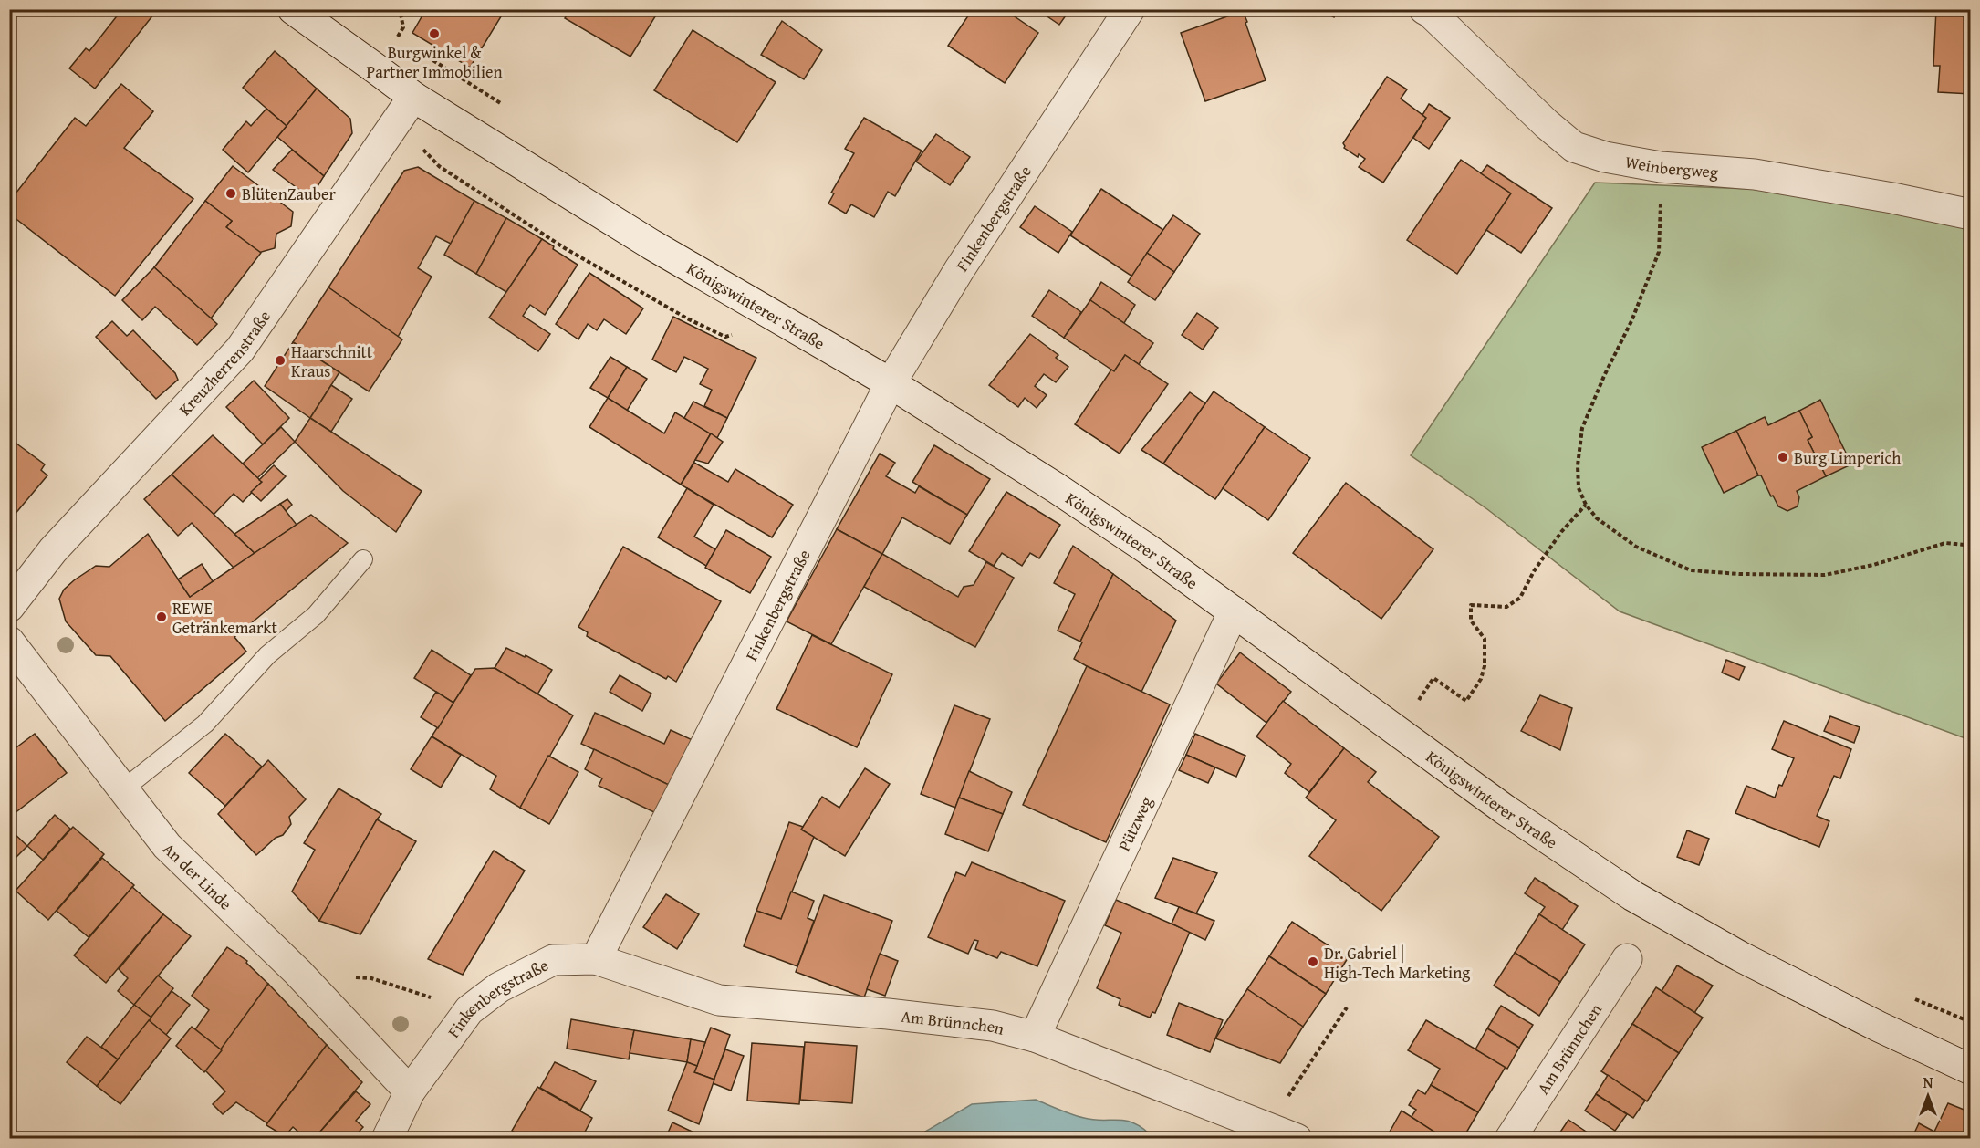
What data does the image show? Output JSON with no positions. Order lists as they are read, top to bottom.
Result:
{
  "streets": {
    "street": [
      "Weinbergweg",
      "Finkenbergstraße",
      "Königswinterer Straße",
      "Kreuzherrenstraße",
      "Pützweg",
      "An der Linde",
      "Am Brünnchen"
    ]
  },
  "crossings": [
    ["Finkenbergstraße", "Königswinterer Straße"],
    ["Finkenbergstraße", "An der Linde"],
    ["Finkenbergstraße", "Am Brünnchen"],
    ["Königswinterer Straße", "Kreuzherrenstraße"],
    ["Königswinterer Straße", "Pützweg"],
    ["Pützweg", "Am Brünnchen"]
  ],
  "places": [
    "Burgwinkel & Partner Immobilien",
    "BlütenZauber",
    "Haarschnitt Kraus",
    "Burg Limperich",
    "REWE Getränkemarkt",
    "Dr. Gabriel | High-Tech Marketing"
  ],
  "north": "top"
}
